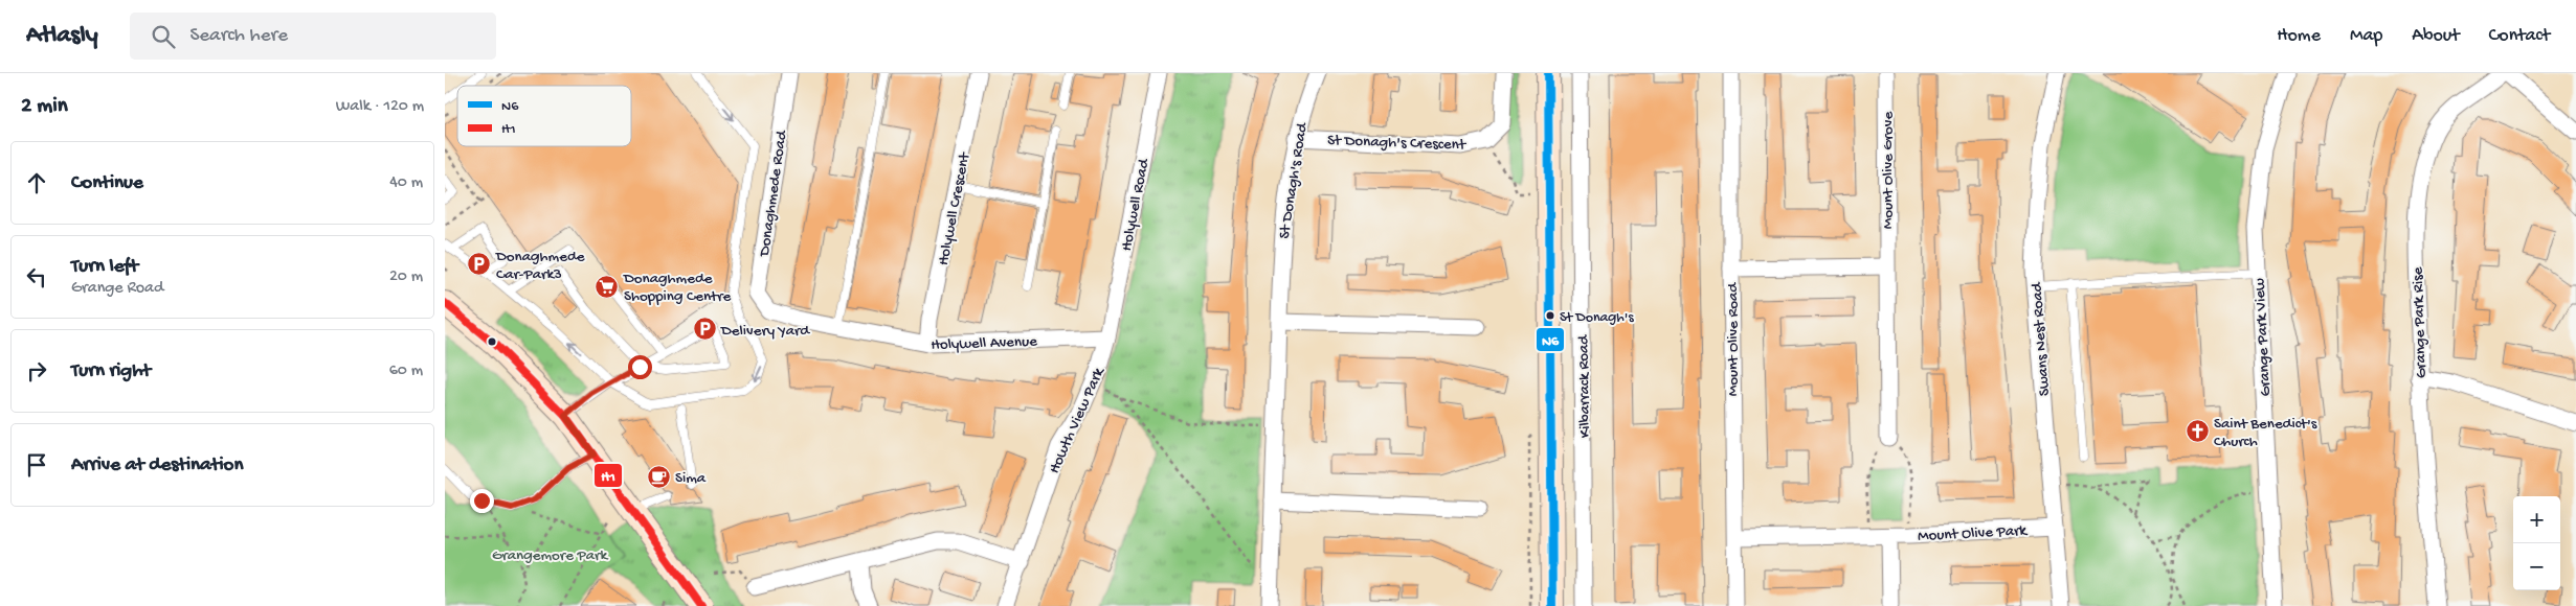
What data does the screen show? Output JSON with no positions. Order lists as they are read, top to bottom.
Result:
{
  "streets": {
    "main road": ["Kilbarrack Road"],
    "street": [
      "St Donagh's Crescent",
      "Mount Olive Grove",
      "St Donagh's Road",
      "Donaghmede Road",
      "Holywell Road",
      "Holywell Crescent",
      "Grange Park Rise",
      "Grange Park View",
      "Mount Olive Road",
      "Swans Nest Road",
      "Holywell Avenue",
      "Howth View Park",
      "Mount Olive Park"
    ]
  },
  "crossings": [
    ["St Donagh's Crescent", "St Donagh's Road"],
    ["Donaghmede Road", "Holywell Avenue"],
    ["Holywell Road", "Holywell Avenue"],
    ["Holywell Road", "Howth View Park"],
    ["Holywell Crescent", "Holywell Avenue"],
    ["Mount Olive Road", "Mount Olive Park"],
    ["Swans Nest Road", "Mount Olive Park"],
    ["Holywell Avenue", "Howth View Park"]
  ],
  "parks": ["Grangemore Park"],
  "places": {
    "parking": ["Donaghmede Car-Park3", "Delivery Yard"],
    "supermarket": ["Donaghmede Shopping Centre"],
    "other": ["St Donagh's"],
    "church": ["Saint Benedict's Church"],
    "cafe": ["Sima"]
  },
  "lines": ["transit line N6", "transit line H1"],
  "legend": ["N6", "H1"],
  "page": {
    "header": "Atlasly",
    "search": "Search here",
    "nav": [
      "Home",
      "Map",
      "About",
      "Contact"
    ],
    "heading": ["2 min", "Walk · 120 m"],
    "list": [
      ["Continue", "40 m"],
      ["Turn left", "Grange Road", "20 m"],
      ["Turn right", "60 m"],
      "Arrive at destination"
    ],
    "map_buttons": ["+", "−"]
  }
}
